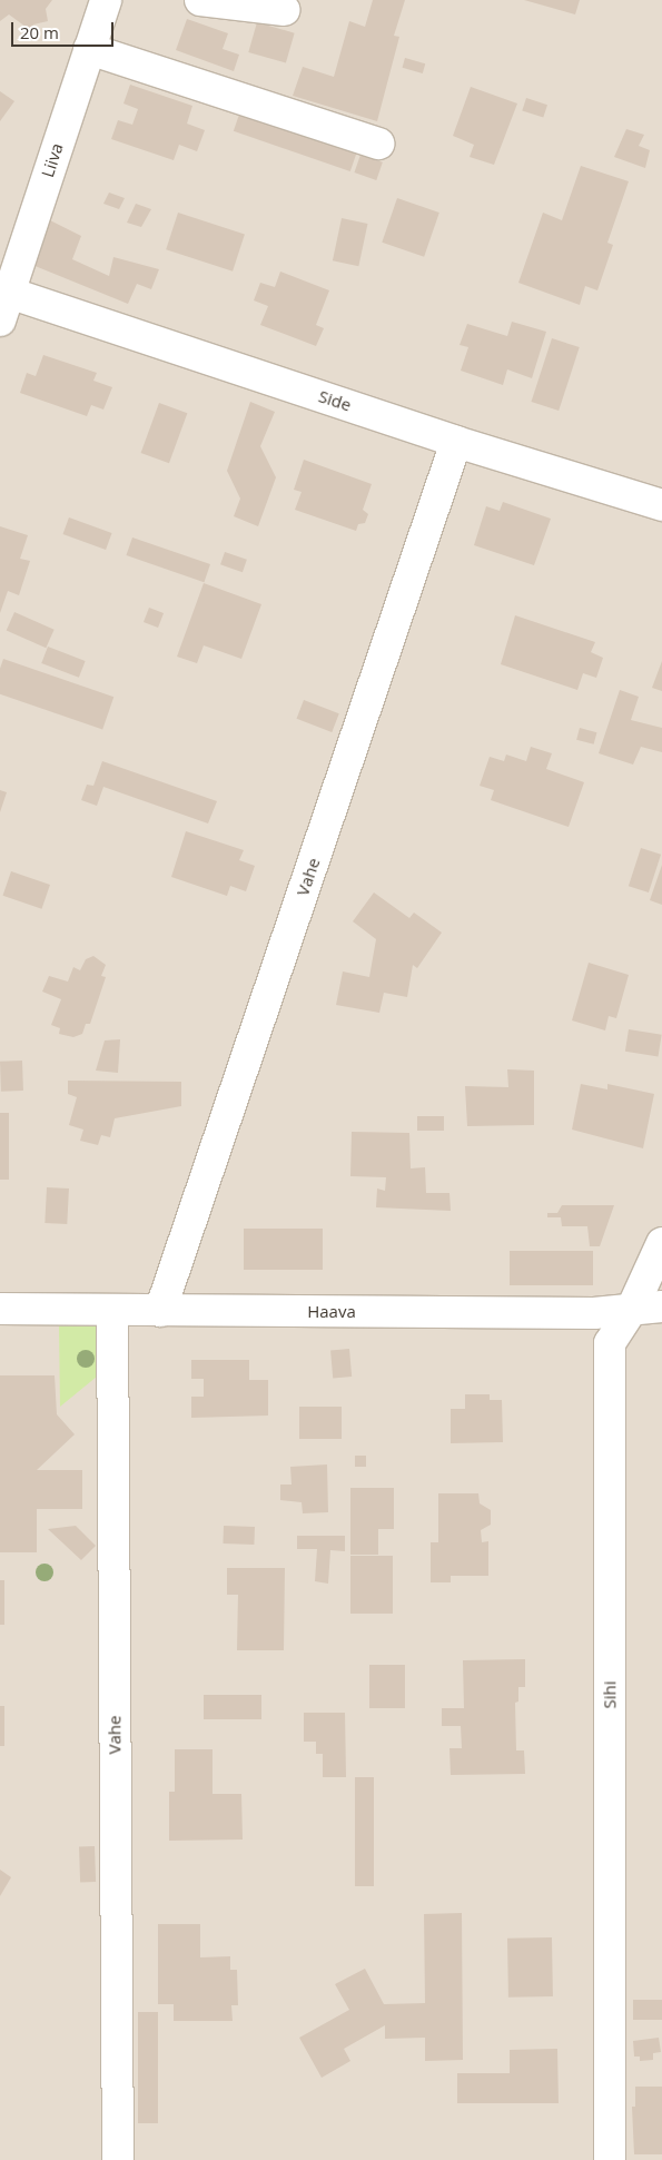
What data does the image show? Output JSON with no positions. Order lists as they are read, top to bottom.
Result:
{
  "streets": {
    "street": [
      "Liiva",
      "Side",
      "Vahe",
      "Haava",
      "Sihi"
    ]
  },
  "crossings": [
    ["Liiva", "Side"],
    ["Side", "Vahe"],
    ["Vahe", "Haava"],
    ["Haava", "Sihi"]
  ],
  "scale_bar": "20 m"
}
